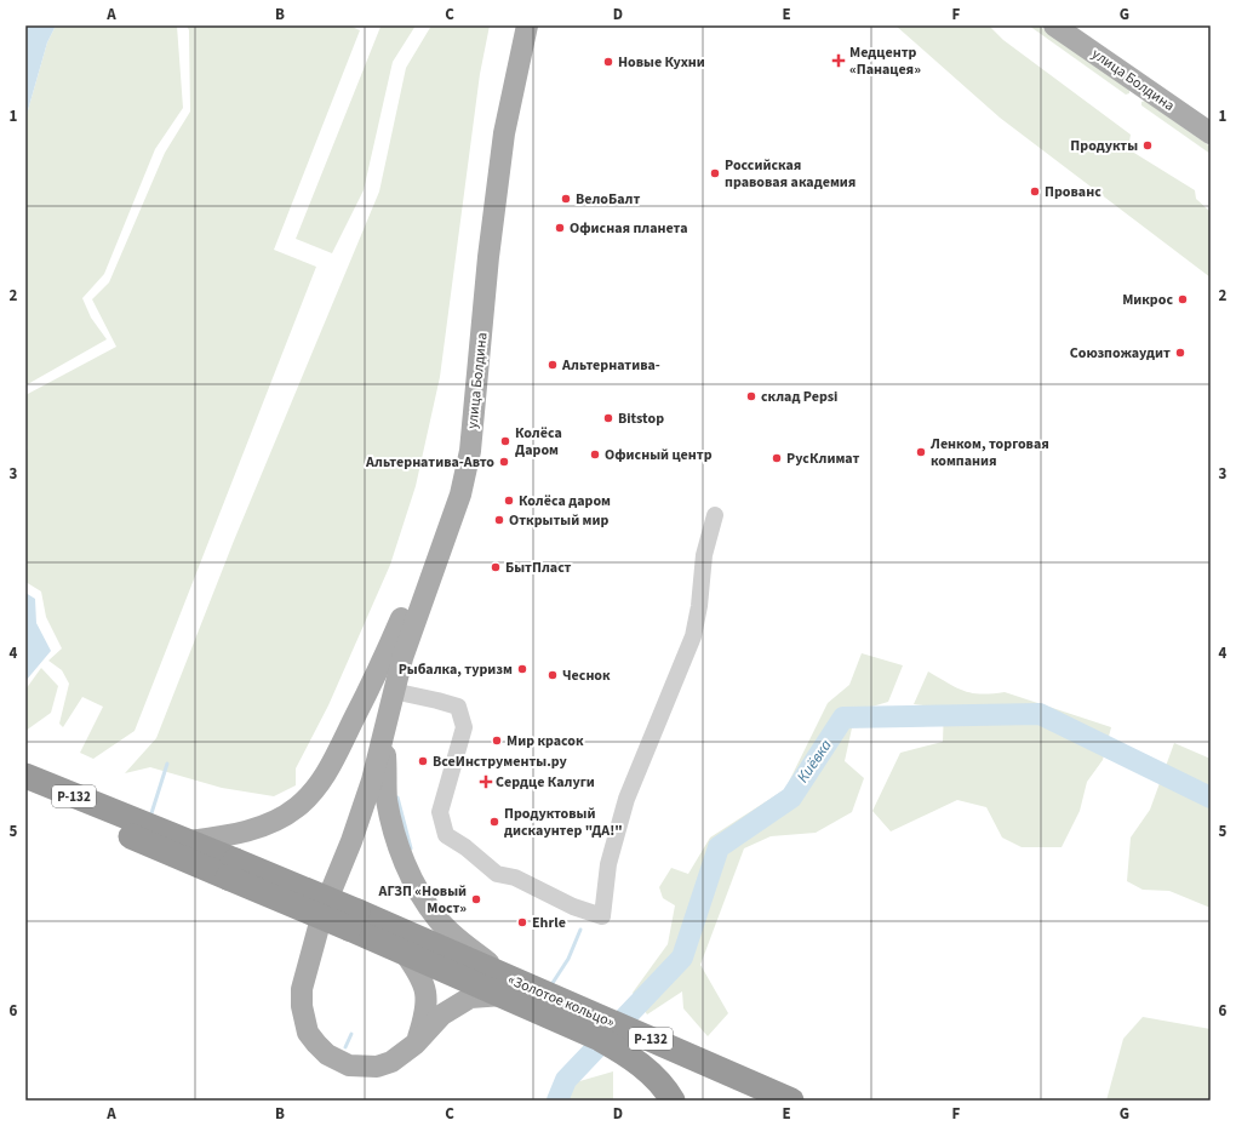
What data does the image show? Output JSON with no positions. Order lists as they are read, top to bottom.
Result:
{
  "streets": {
    "highway": ["Р-132", "«Золотое кольцо»"],
    "main road": ["улица Болдина"]
  },
  "crossings": [
    ["Р-132", "«Золотое кольцо»"]
  ],
  "water": ["Киёвка"],
  "places": {
    "health": ["Медцентр «Панацея»", "Сердце Калуги"],
    "other": [
      "Новые Кухни",
      "Продукты",
      "Российская правовая академия",
      "Прованс",
      "ВелоБалт",
      "Офисная планета",
      "Микрос",
      "Союзпожаудит",
      "Альтернатива-",
      "склад Pepsi",
      "Bitstop",
      "Колёса Даром",
      "Ленком, торговая компания",
      "Офисный центр",
      "РусКлимат",
      "Альтернатива-Авто",
      "Колёса даром",
      "Открытый мир",
      "БытПласт",
      "Рыбалка, туризм",
      "Чеснок",
      "Мир красок",
      "ВсеИнструменты.ру",
      "Продуктовый дискаунтер \"ДА!\"",
      "АГЗП «Новый Мост»",
      "Ehrle"
    ]
  },
  "grid": {
    "columns": [
      "A",
      "B",
      "C",
      "D",
      "E",
      "F",
      "G"
    ],
    "rows": [
      "1",
      "2",
      "3",
      "4",
      "5",
      "6"
    ]
  }
}
